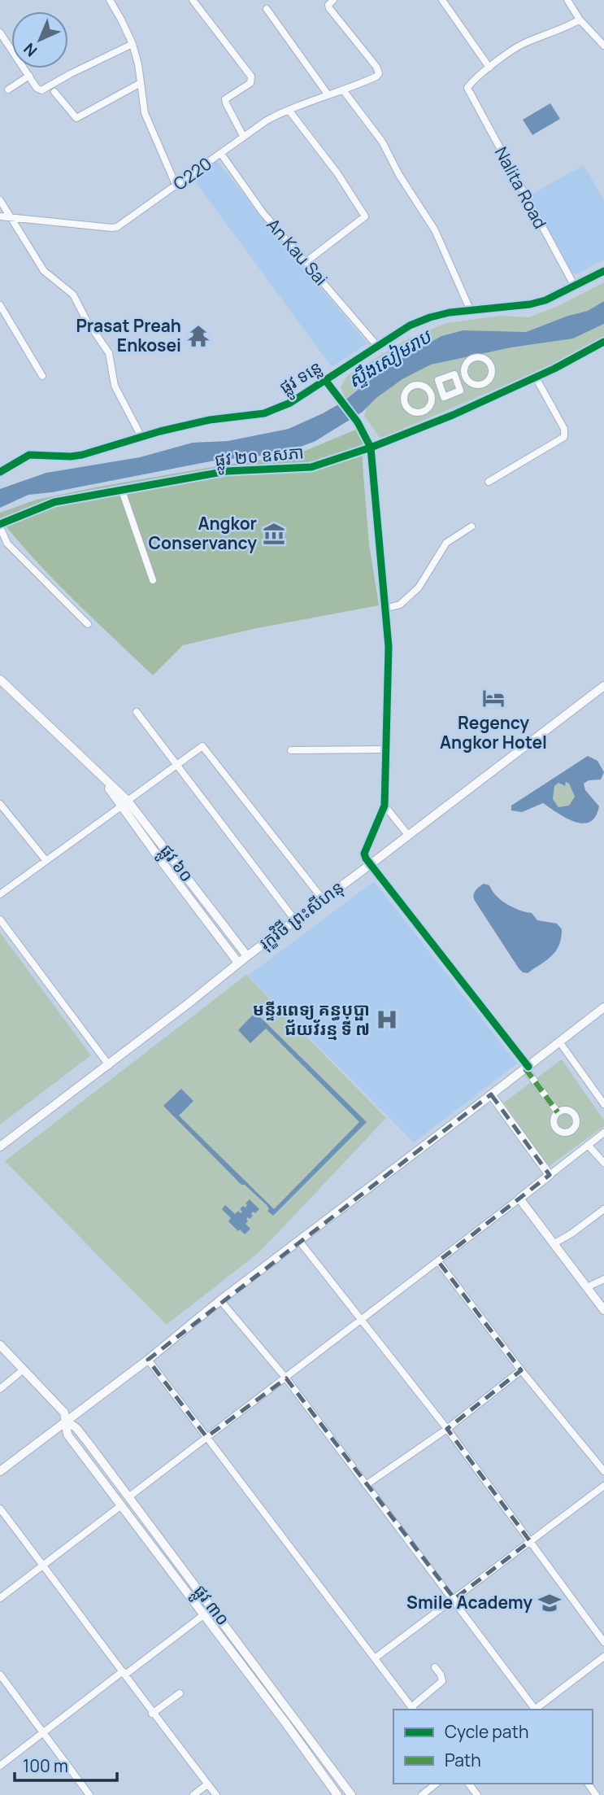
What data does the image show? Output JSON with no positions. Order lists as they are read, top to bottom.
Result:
{
  "streets": {
    "street": [
      "C220",
      "Nalita Road",
      "An Kau Sai",
      "ផ្លូវ ទន្លេ",
      "ផ្លូវ ២០ ឧសភា",
      "ផ្លូវ ៦០",
      "រុក្ខវិថី ព្រះសីហនុ",
      "ផ្លូវ ៣០"
    ]
  },
  "crossings": [
    ["C220", "An Kau Sai"],
    ["Nalita Road", "ផ្លូវ ទន្លេ"],
    ["An Kau Sai", "ផ្លូវ ទន្លេ"],
    ["ផ្លូវ ៦០", "រុក្ខវិថី ព្រះសីហនុ"]
  ],
  "water": ["ស្ទឹងសៀមរាប"],
  "places": {
    "temple": ["Prasat Preah Enkosei"],
    "museum": ["Angkor Conservancy"],
    "hotel": ["Regency Angkor Hotel"],
    "hospital": ["មន្ទីរពេទ្យ គន្ធបុប្ផា ជ័យវ័រន្ម ទី ៧"],
    "school or university": ["Smile Academy"]
  },
  "legend": ["Cycle path", "Path"],
  "scale_bar": "100 m",
  "north": "bottom left"
}
